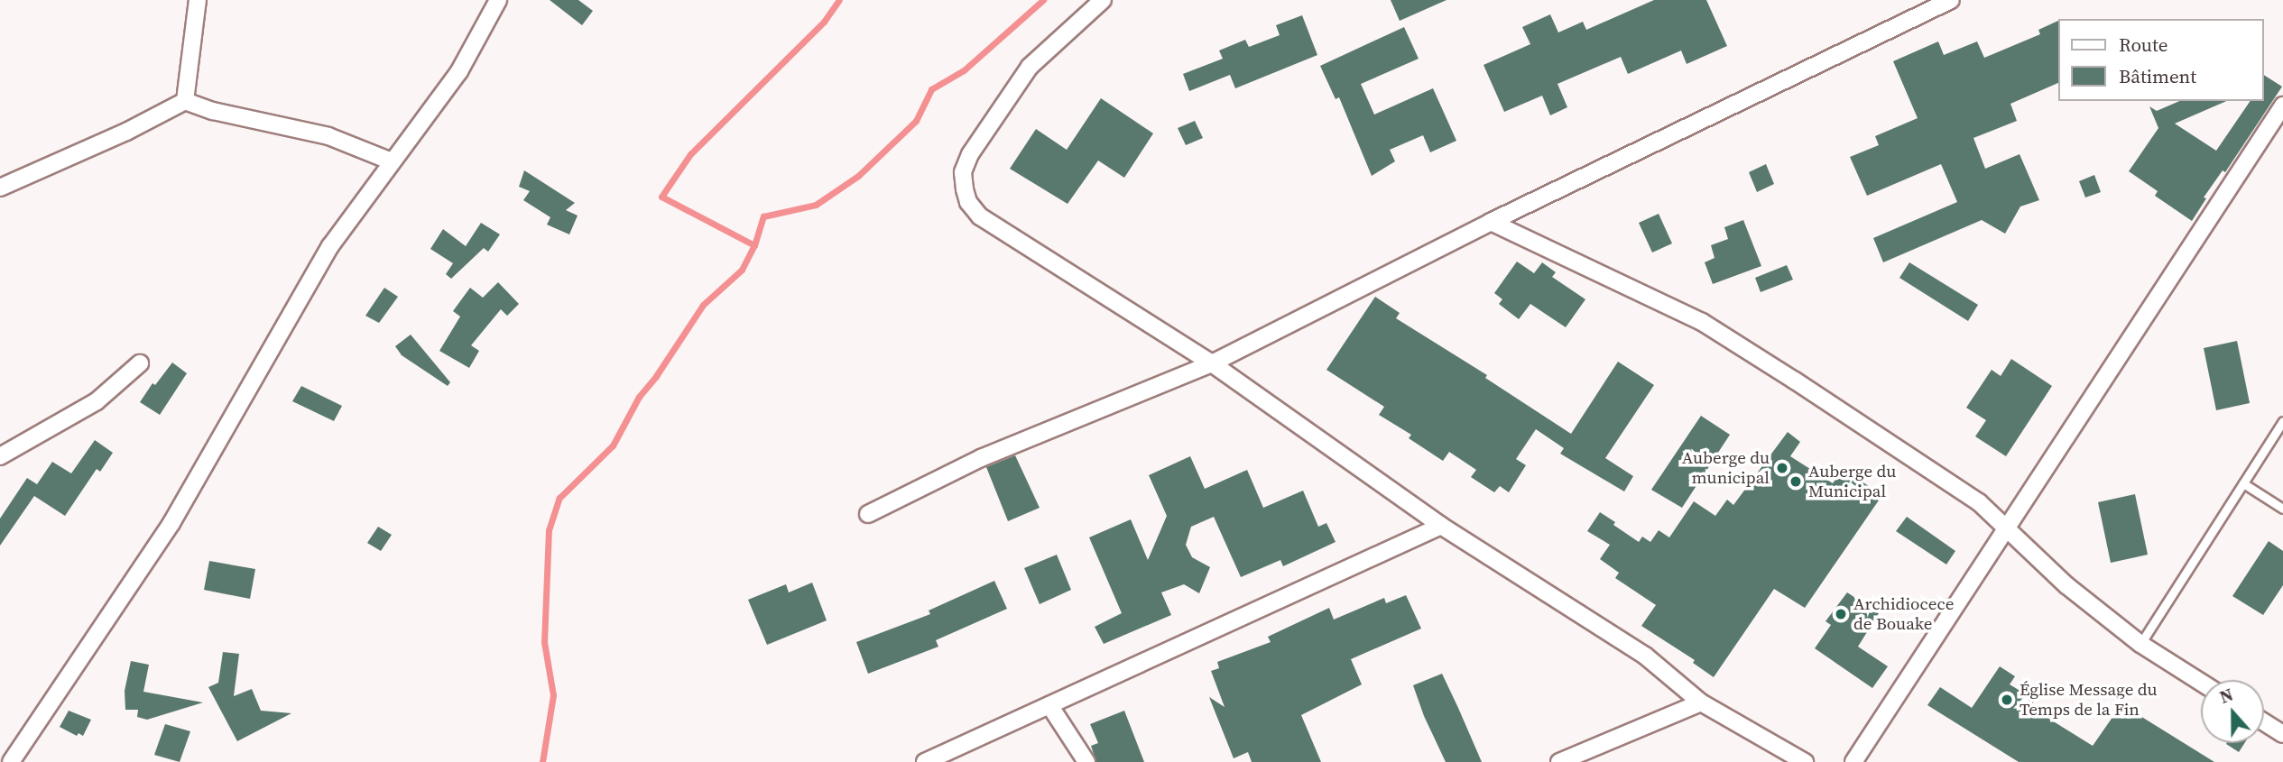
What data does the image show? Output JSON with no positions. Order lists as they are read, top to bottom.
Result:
{
  "places": [
    "Auberge du municipal",
    "Auberge du Municipal",
    "Archidiocece de Bouake",
    "Église Message du Temps de la Fin"
  ],
  "legend": ["Route", "Bâtiment"],
  "north": "top"
}
